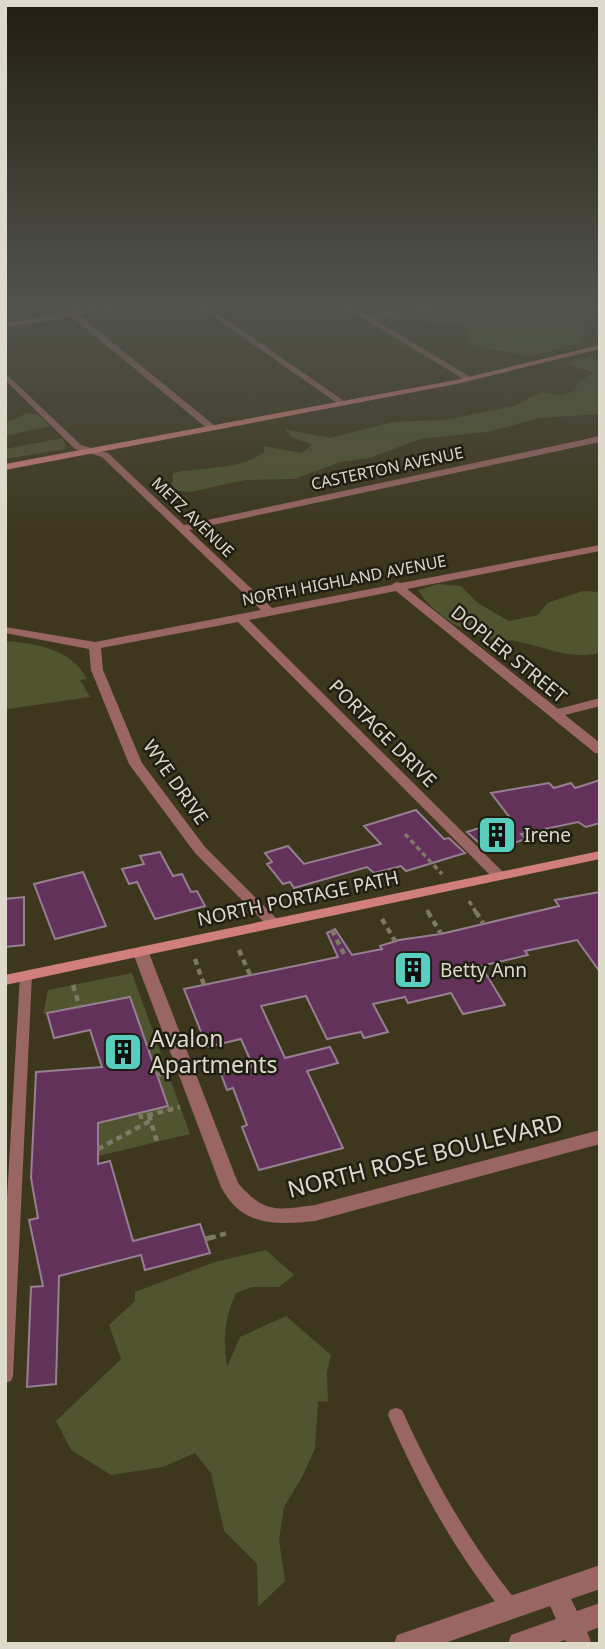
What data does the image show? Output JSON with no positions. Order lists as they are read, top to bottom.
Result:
{
  "streets": {
    "main road": ["NORTH PORTAGE PATH"],
    "street": [
      "CASTERTON AVENUE",
      "METZ AVENUE",
      "NORTH HIGHLAND AVENUE",
      "DOPLER STREET",
      "PORTAGE DRIVE",
      "WYE DRIVE",
      "NORTH ROSE BOULEVARD"
    ]
  },
  "crossings": [
    ["CASTERTON AVENUE", "METZ AVENUE"],
    ["METZ AVENUE", "NORTH HIGHLAND AVENUE"],
    ["NORTH HIGHLAND AVENUE", "DOPLER STREET"],
    ["NORTH HIGHLAND AVENUE", "PORTAGE DRIVE"],
    ["NORTH HIGHLAND AVENUE", "WYE DRIVE"],
    ["PORTAGE DRIVE", "NORTH PORTAGE PATH"],
    ["WYE DRIVE", "NORTH PORTAGE PATH"],
    ["NORTH PORTAGE PATH", "NORTH ROSE BOULEVARD"]
  ],
  "places": {
    "building": ["Irene", "Betty Ann", "Avalon Apartments"]
  }
}
